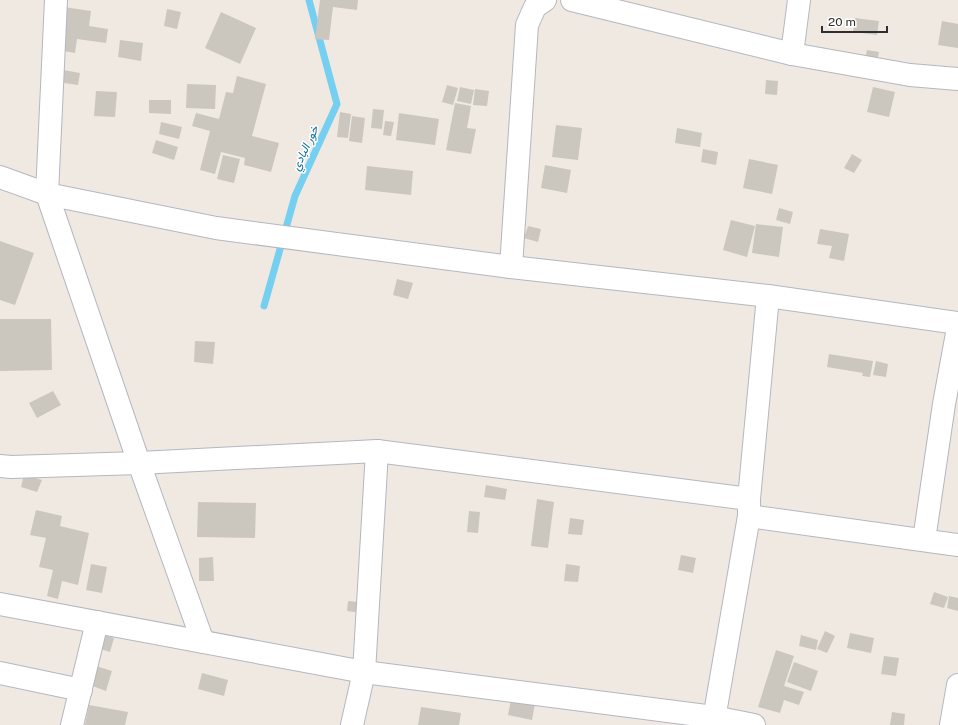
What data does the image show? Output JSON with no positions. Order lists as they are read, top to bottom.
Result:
{
  "water": ["خور البادي"],
  "scale_bar": "20 m"
}
